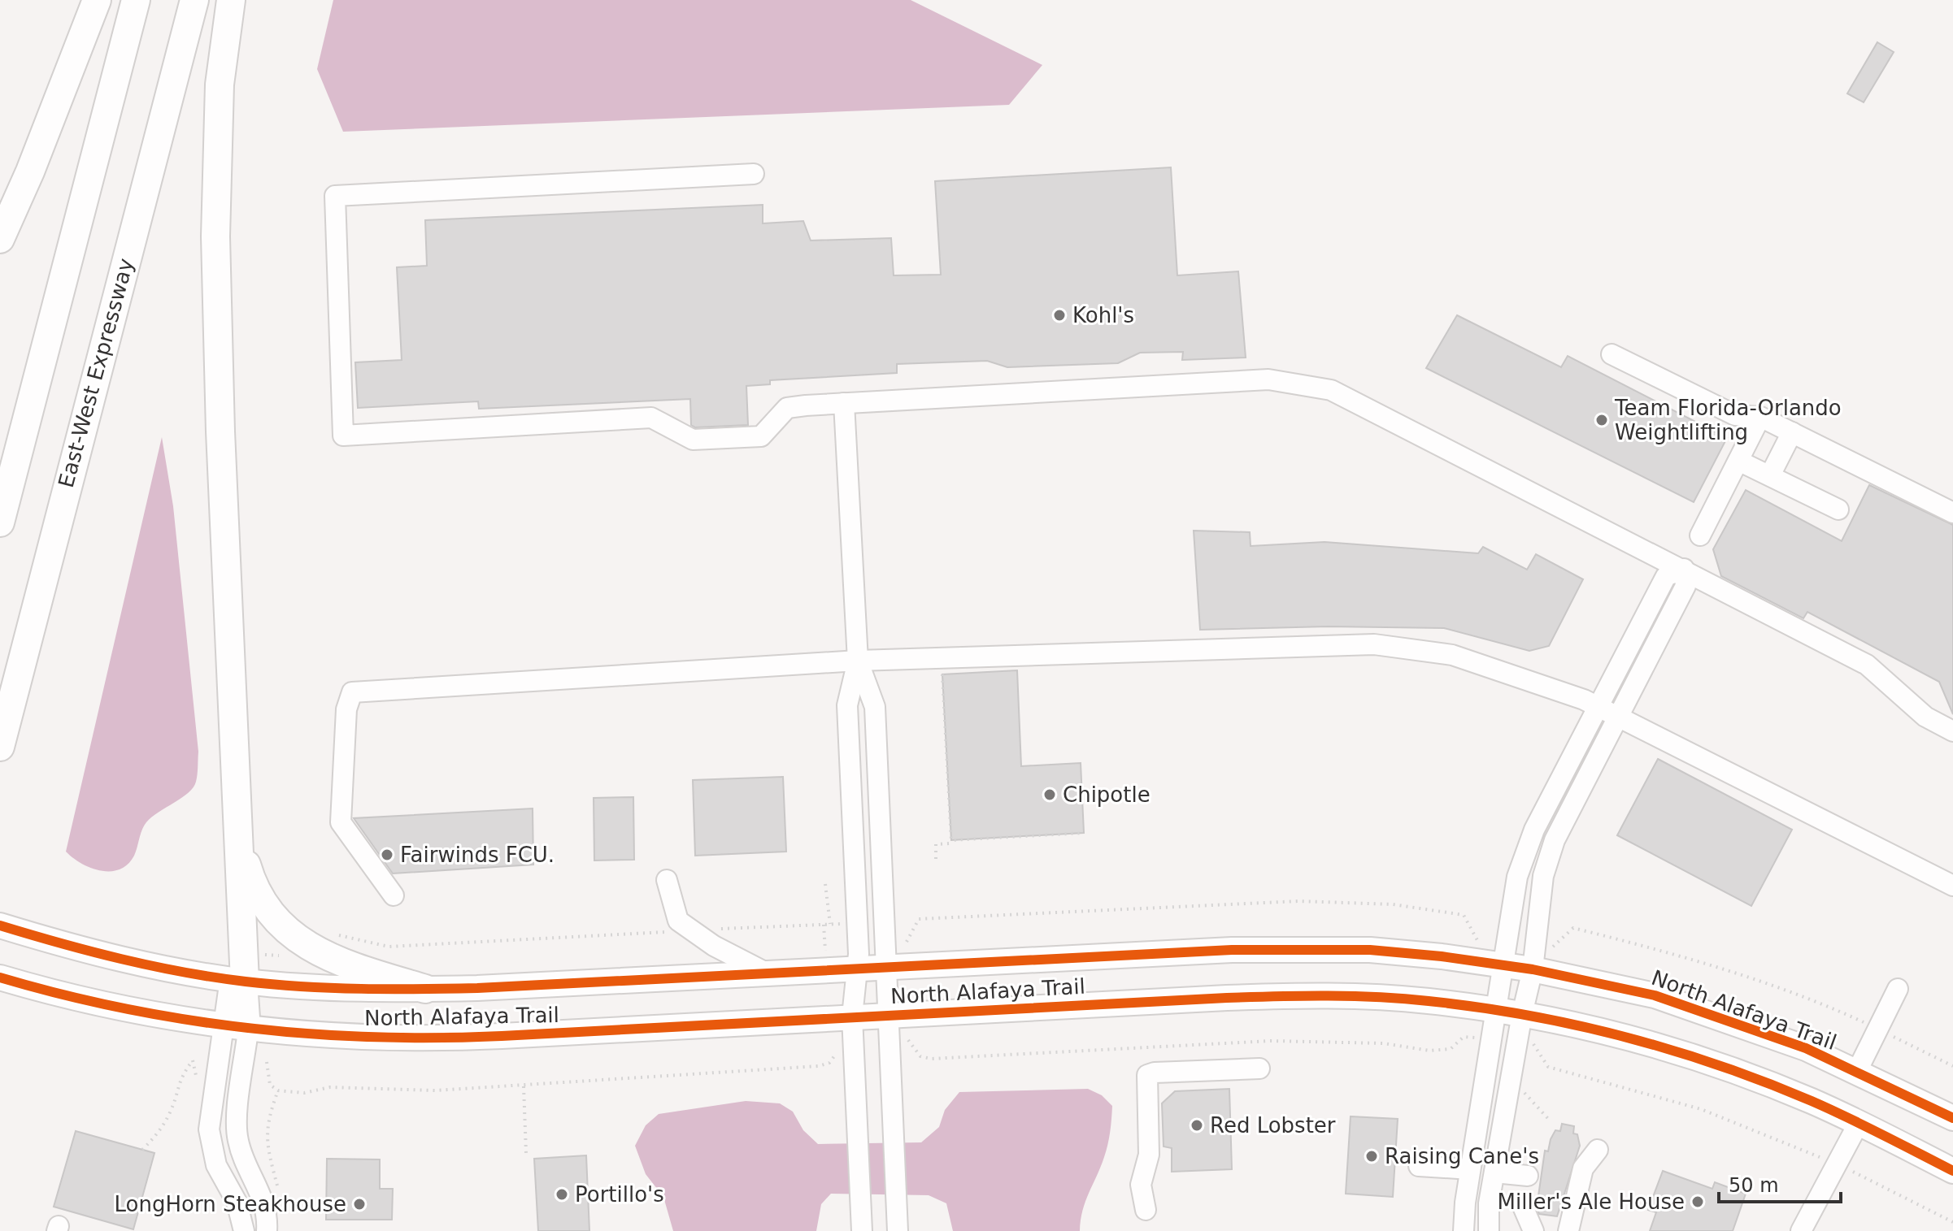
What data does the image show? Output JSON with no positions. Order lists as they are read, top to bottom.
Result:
{
  "streets": {
    "highway": ["East-West Expressway"],
    "main road": ["North Alafaya Trail"]
  },
  "places": [
    "Kohl's",
    "Team Florida-Orlando Weightlifting",
    "Chipotle",
    "Fairwinds FCU.",
    "Red Lobster",
    "Raising Cane's",
    "Portillo's",
    "Miller's Ale House",
    "LongHorn Steakhouse"
  ],
  "scale_bar": "50 m"
}
